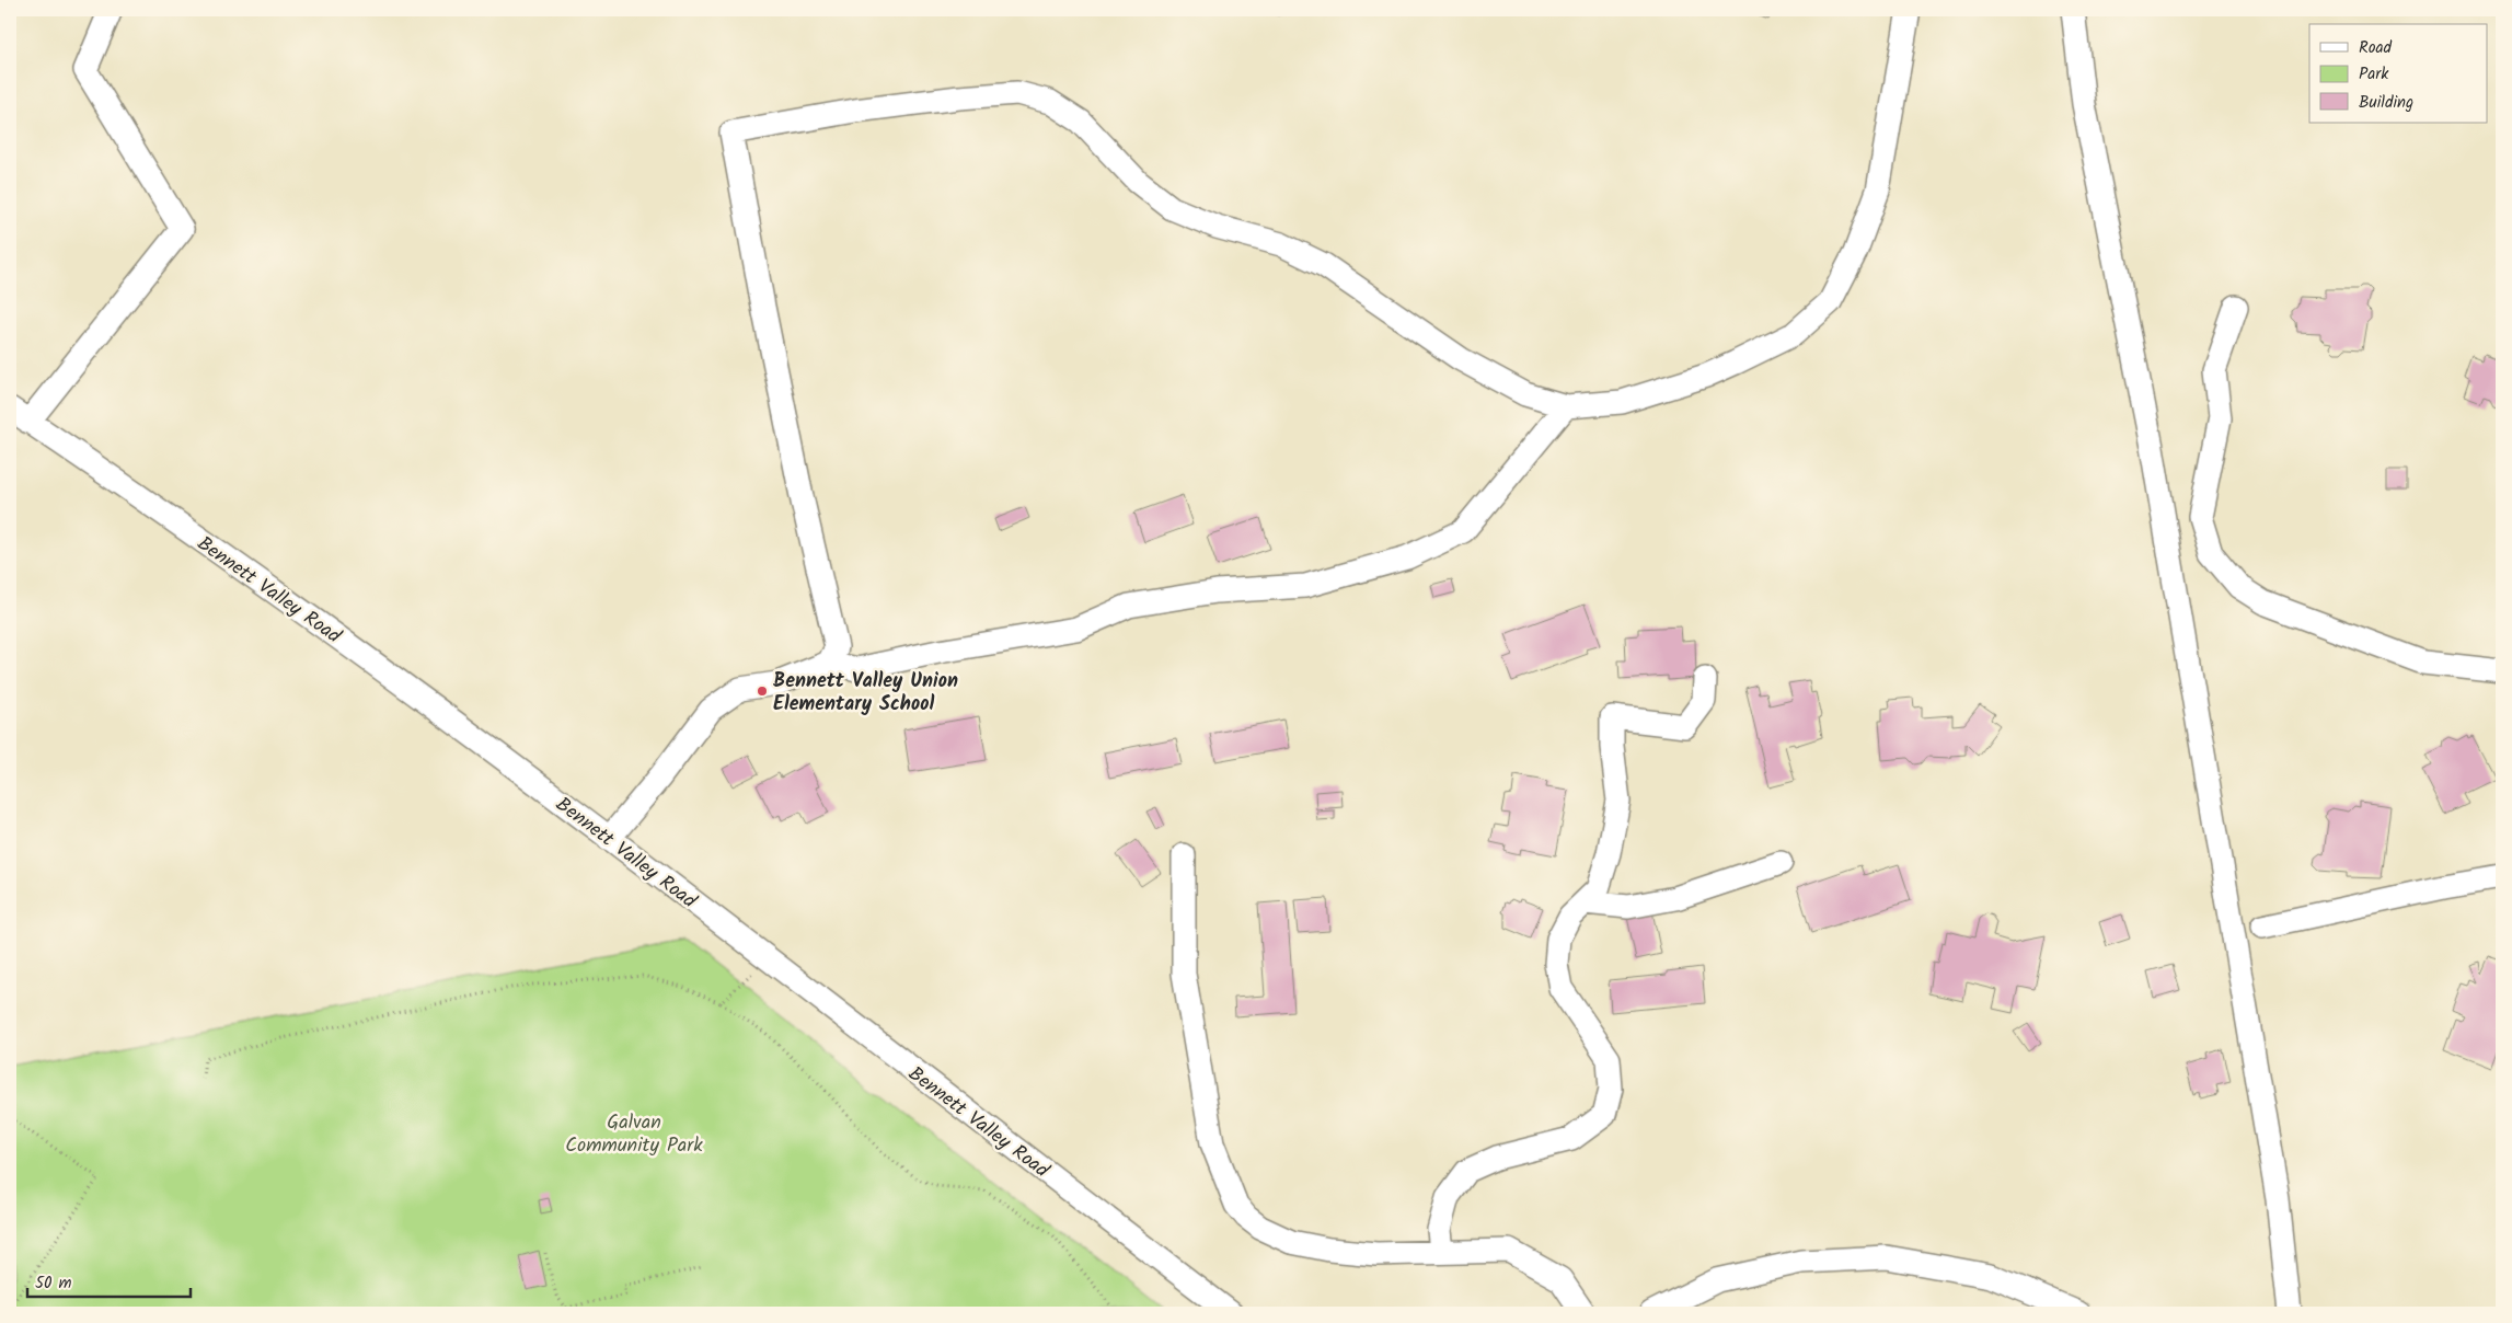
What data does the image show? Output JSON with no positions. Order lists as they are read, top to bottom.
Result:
{
  "streets": {
    "street": ["Bennett Valley Road"]
  },
  "parks": ["Galvan Community Park"],
  "places": ["Bennett Valley Union Elementary School"],
  "legend": ["Road", "Park", "Building"],
  "scale_bar": "50 m"
}
